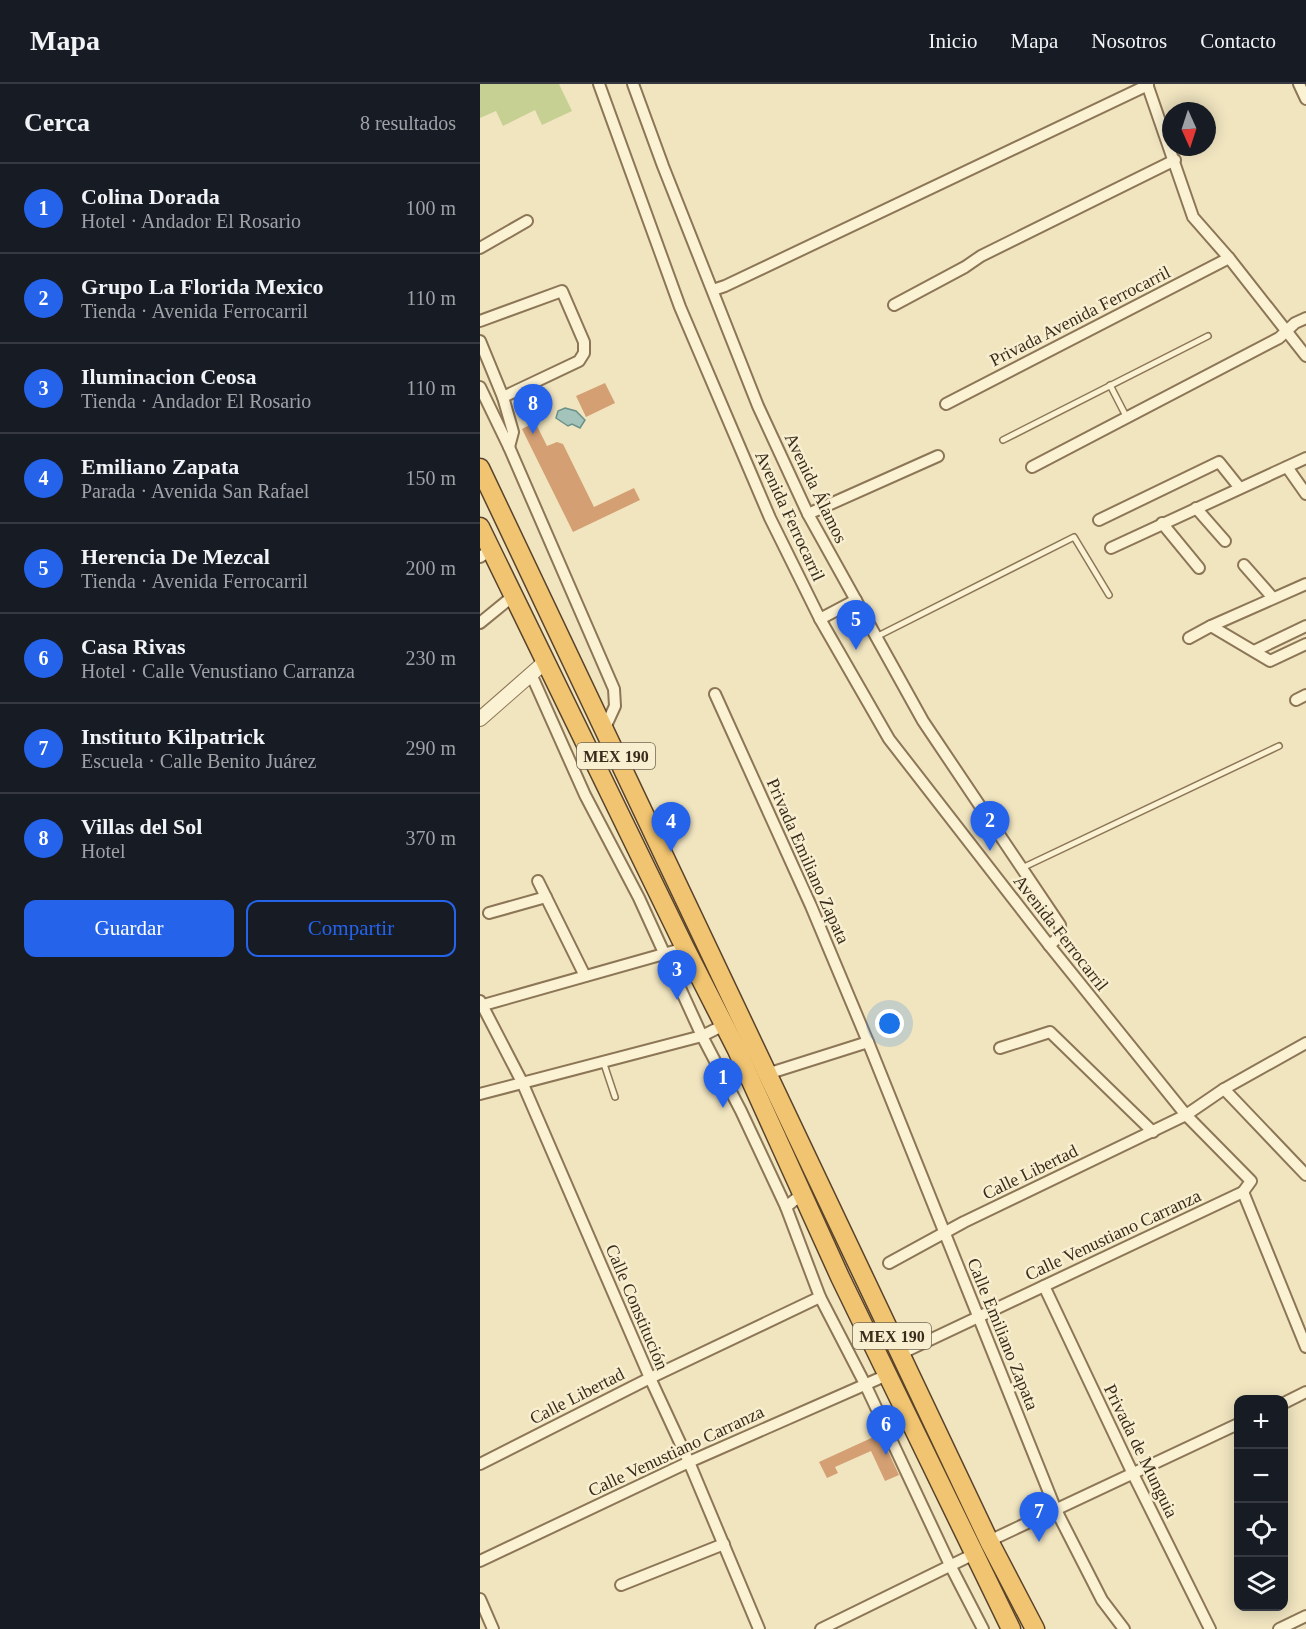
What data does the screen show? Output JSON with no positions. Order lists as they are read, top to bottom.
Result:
{
  "streets": {
    "highway": ["MEX 190"],
    "street": [
      "Privada Avenida Ferrocarril",
      "Avenida Álamos",
      "Avenida Ferrocarril",
      "Privada Emiliano Zapata",
      "Calle Libertad",
      "Calle Venustiano Carranza",
      "Calle Constitución",
      "Calle Emiliano Zapata",
      "Privada de Munguia"
    ]
  },
  "crossings": [
    ["Avenida Álamos", "Avenida Ferrocarril"],
    ["Avenida Ferrocarril", "Calle Libertad"],
    ["Avenida Ferrocarril", "Calle Venustiano Carranza"],
    ["MEX 190", "Calle Venustiano Carranza"],
    ["Privada Emiliano Zapata", "Calle Emiliano Zapata"],
    ["Calle Libertad", "Calle Constitución"],
    ["Calle Libertad", "Calle Emiliano Zapata"],
    ["Calle Venustiano Carranza", "Calle Constitución"],
    ["Calle Venustiano Carranza", "Calle Emiliano Zapata"],
    ["Calle Venustiano Carranza", "Privada de Munguia"]
  ],
  "north": "bottom",
  "page": {
    "header": "Mapa",
    "nav": [
      "Inicio",
      "Mapa",
      "Nosotros",
      "Contacto"
    ],
    "heading": ["Cerca", "8 resultados"],
    "list": [
      {
        "mark": "1",
        "name": "Colina Dorada",
        "note": "Hotel · Andador El Rosario",
        "value": "100 m"
      },
      {
        "mark": "2",
        "name": "Grupo La Florida Mexico",
        "note": "Tienda · Avenida Ferrocarril",
        "value": "110 m"
      },
      {
        "mark": "3",
        "name": "Iluminacion Ceosa",
        "note": "Tienda · Andador El Rosario",
        "value": "110 m"
      },
      {
        "mark": "4",
        "name": "Emiliano Zapata",
        "note": "Parada · Avenida San Rafael",
        "value": "150 m"
      },
      {
        "mark": "5",
        "name": "Herencia De Mezcal",
        "note": "Tienda · Avenida Ferrocarril",
        "value": "200 m"
      },
      {
        "mark": "6",
        "name": "Casa Rivas",
        "note": "Hotel · Calle Venustiano Carranza",
        "value": "230 m"
      },
      {
        "mark": "7",
        "name": "Instituto Kilpatrick",
        "note": "Escuela · Calle Benito Juárez",
        "value": "290 m"
      },
      {
        "mark": "8",
        "name": "Villas del Sol",
        "note": "Hotel",
        "value": "370 m"
      }
    ],
    "pins": [
      "8",
      "5",
      "2",
      "4",
      "3",
      "1",
      "6",
      "7"
    ],
    "buttons": ["Guardar", "Compartir"],
    "map_buttons": ["+", "−"]
  }
}
